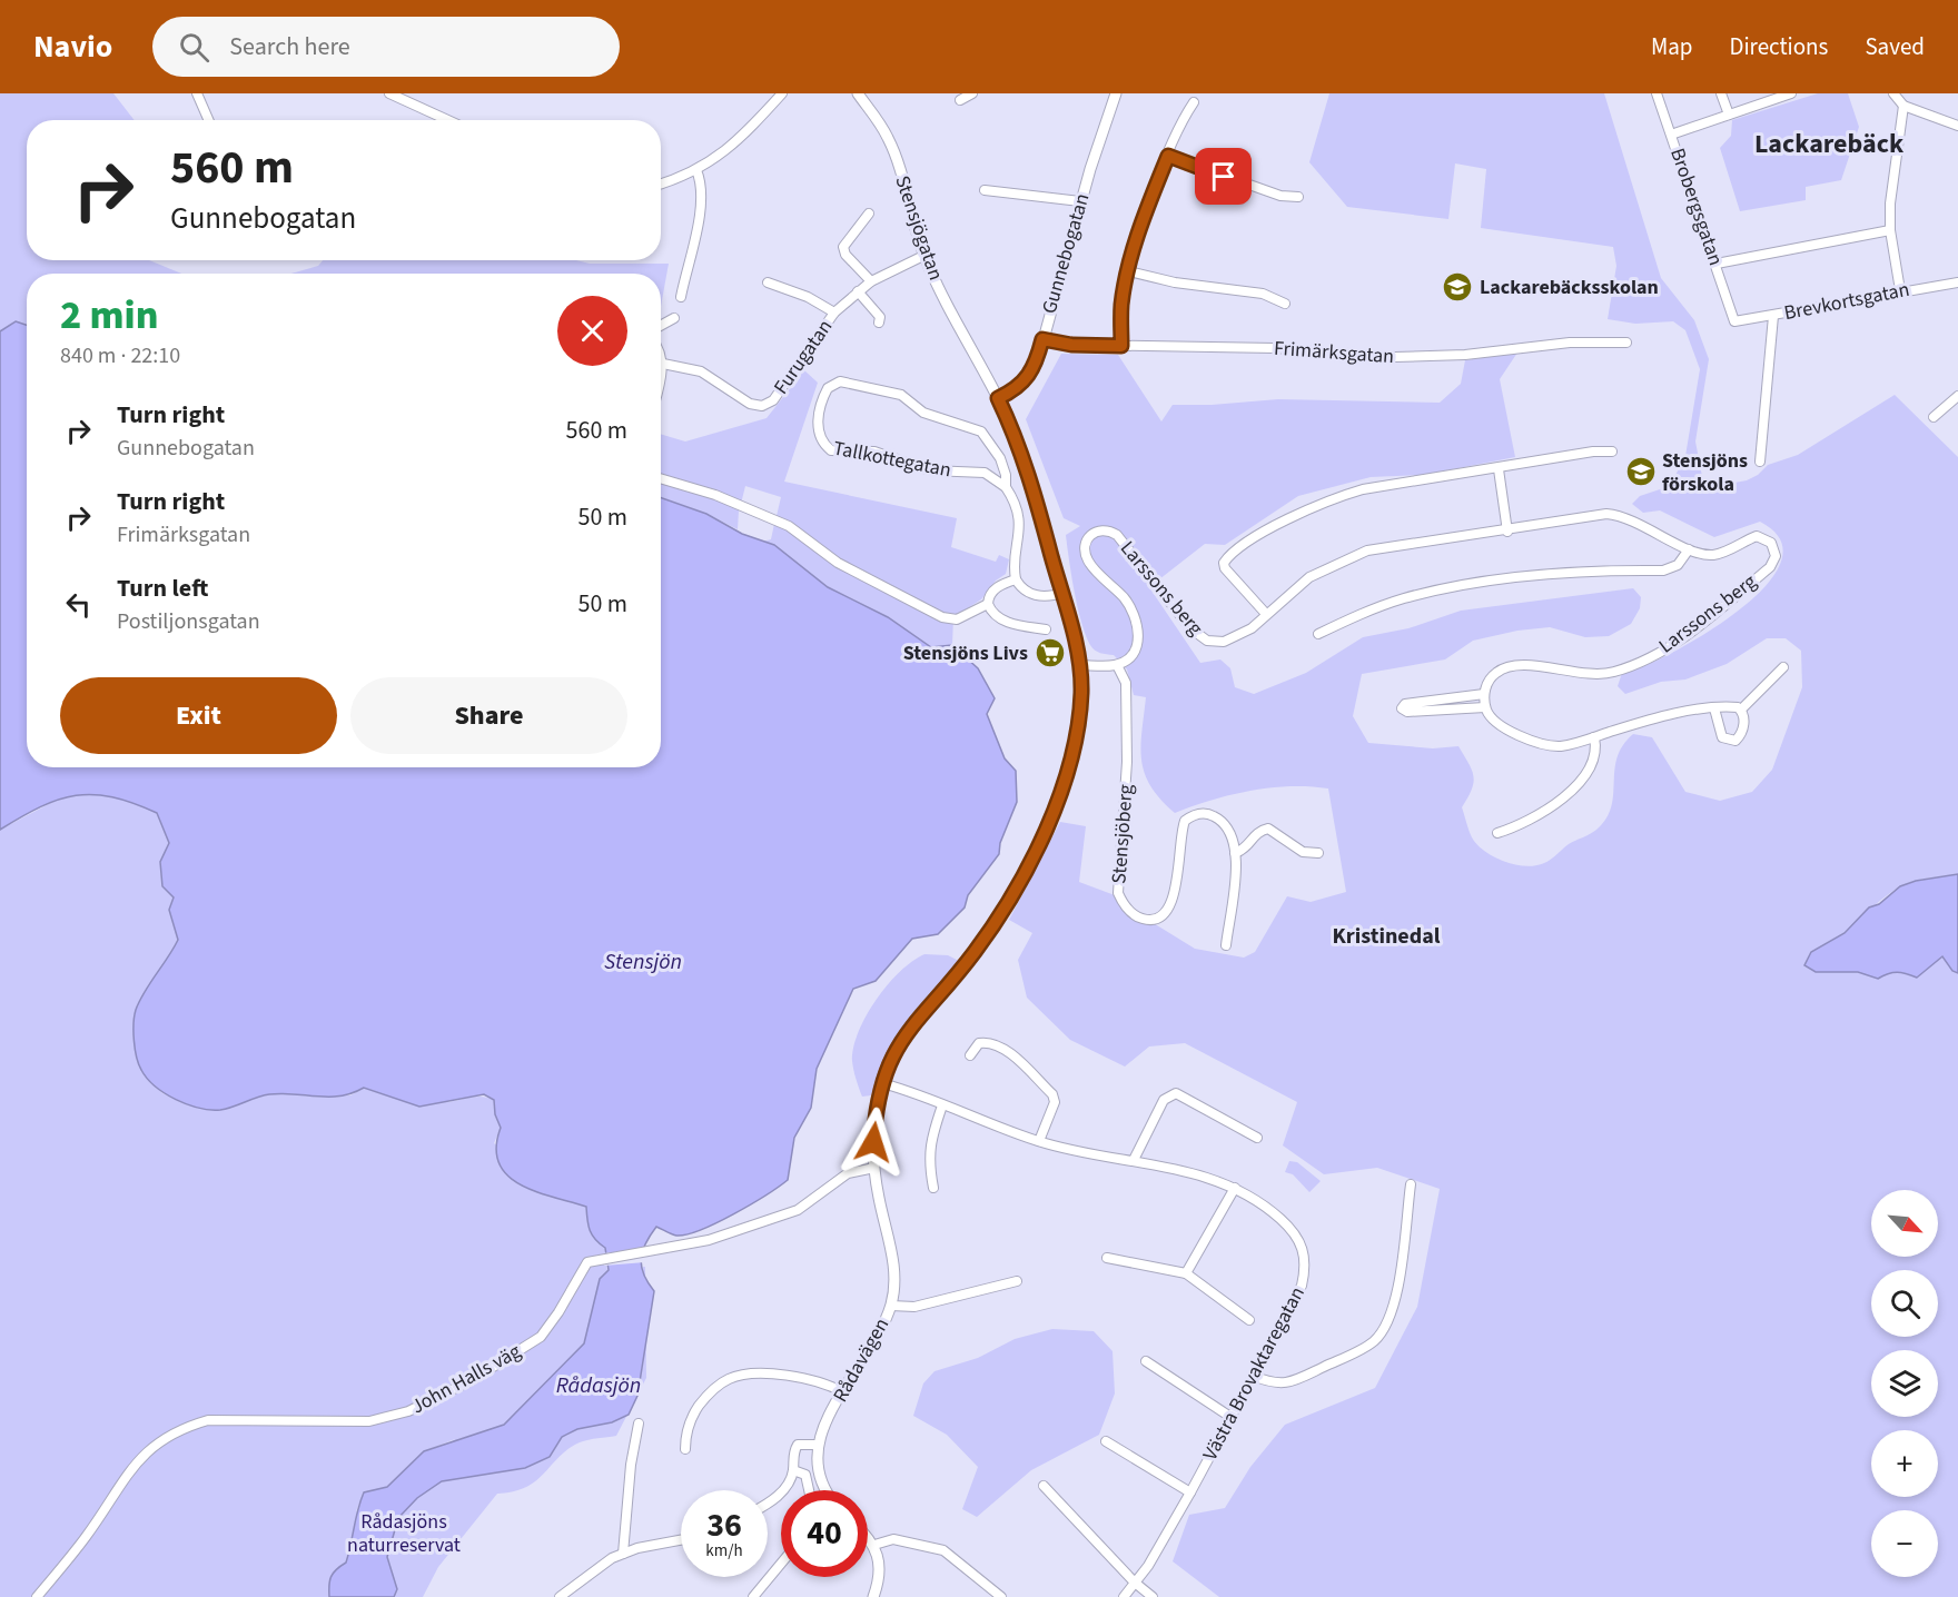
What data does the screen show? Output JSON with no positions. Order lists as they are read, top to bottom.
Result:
{
  "streets": {
    "street": [
      "Brobergsgatan",
      "Stensjögatan",
      "Gunnebogatan",
      "Brevkortsgatan",
      "Frimärksgatan",
      "Furugatan",
      "Tallkottegatan",
      "Larssons berg",
      "Stensjöberg",
      "Rådavägen",
      "Västra Brovaktaregatan",
      "John Halls väg"
    ]
  },
  "crossings": [
    ["Brobergsgatan", "Brevkortsgatan"],
    ["Stensjögatan", "Gunnebogatan"],
    ["Stensjögatan", "Furugatan"],
    ["Stensjögatan", "Rådavägen"],
    ["Gunnebogatan", "Frimärksgatan"],
    ["Gunnebogatan", "Rådavägen"],
    ["Larssons berg", "Stensjöberg"],
    ["Rådavägen", "Västra Brovaktaregatan"],
    ["Rådavägen", "John Halls väg"]
  ],
  "districts": ["Lackarebäck", "Kristinedal"],
  "water": ["Stensjön", "Rådasjön"],
  "parks": ["Rådasjöns naturreservat"],
  "places": {
    "school or university": ["Lackarebäcksskolan", "Stensjöns förskola"],
    "supermarket": ["Stensjöns Livs"]
  },
  "north": "bottom right",
  "page": {
    "header": "Navio",
    "search": "Search here",
    "nav": ["Map", "Directions", "Saved"],
    "turn": ["560 m", "Gunnebogatan"],
    "heading": ["2 min", "840 m · 22:10"],
    "list": [
      {
        "name": "Turn right",
        "note": "Gunnebogatan",
        "value": "560 m"
      },
      {
        "name": "Turn right",
        "note": "Frimärksgatan",
        "value": "50 m"
      },
      {
        "name": "Turn left",
        "note": "Postiljonsgatan",
        "value": "50 m"
      }
    ],
    "buttons": ["Exit", "Share"],
    "map_buttons": ["+", "−"],
    "speed": "36 km/h",
    "limit": "40"
  }
}
